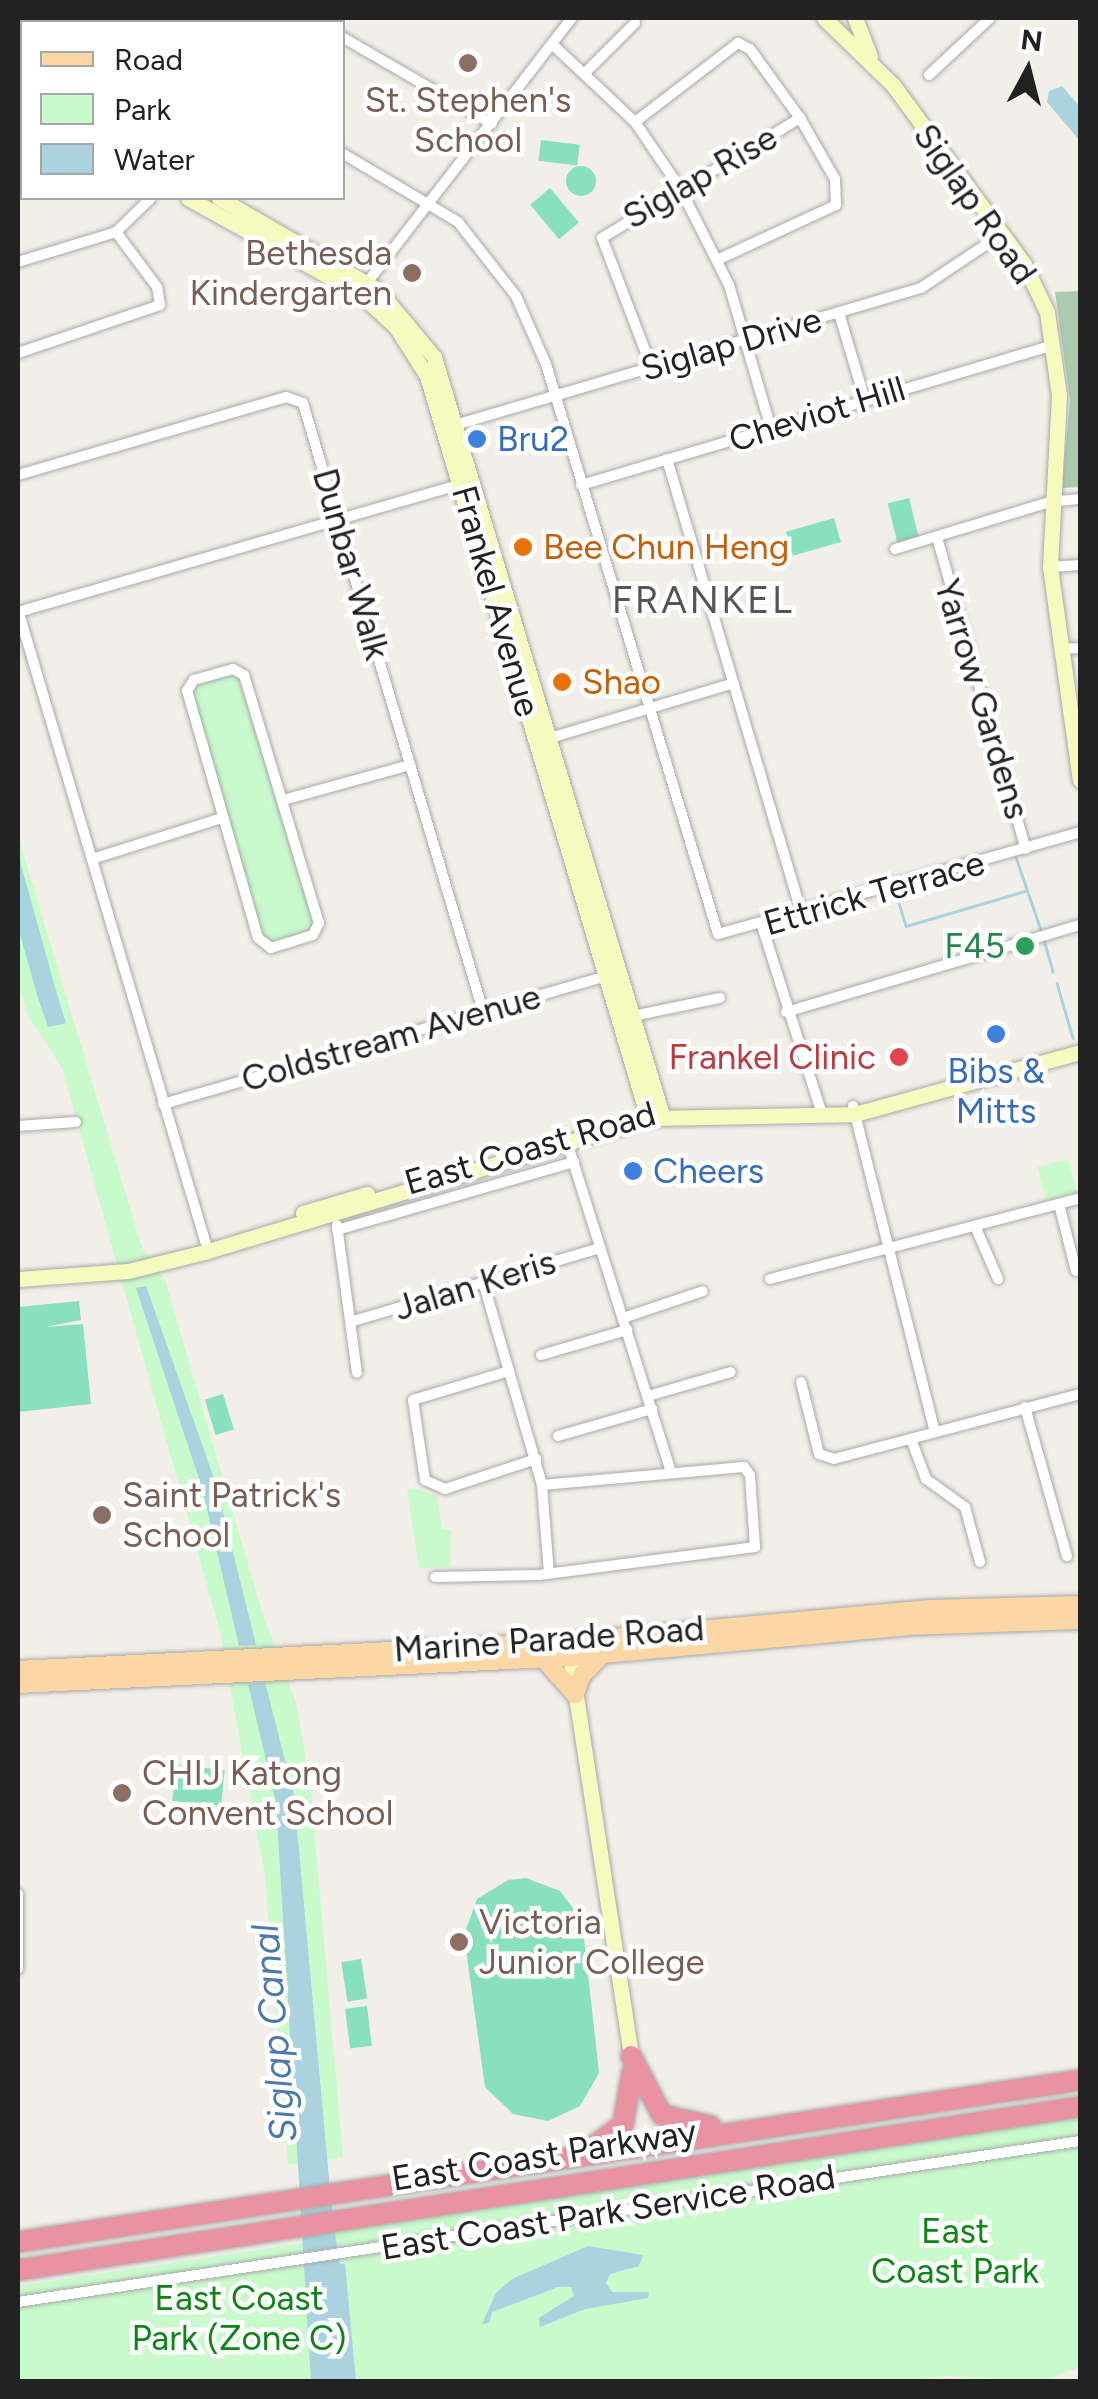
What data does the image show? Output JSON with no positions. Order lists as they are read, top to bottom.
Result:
{
  "streets": {
    "highway": ["East Coast Parkway"],
    "main road": [
      "Siglap Road",
      "Frankel Avenue",
      "East Coast Road",
      "Marine Parade Road"
    ],
    "street": [
      "Siglap Rise",
      "Siglap Drive",
      "Cheviot Hill",
      "Dunbar Walk",
      "Yarrow Gardens",
      "Ettrick Terrace",
      "Coldstream Avenue",
      "Jalan Keris",
      "East Coast Park Service Road"
    ]
  },
  "crossings": [
    ["Siglap Rise", "Siglap Drive"],
    ["Siglap Road", "Siglap Drive"],
    ["Siglap Road", "Cheviot Hill"],
    ["Siglap Road", "Yarrow Gardens"],
    ["Siglap Drive", "Frankel Avenue"],
    ["Dunbar Walk", "Coldstream Avenue"],
    ["Frankel Avenue", "Coldstream Avenue"],
    ["Frankel Avenue", "East Coast Road"],
    ["Yarrow Gardens", "Ettrick Terrace"]
  ],
  "districts": ["FRANKEL"],
  "water": ["Siglap Canal"],
  "parks": ["East Coast Park", "East Coast Park (Zone C)"],
  "places": [
    "St. Stephen's School",
    "Bethesda Kindergarten",
    "Bru2",
    "Bee Chun Heng",
    "Shao",
    "F45",
    "Bibs & Mitts",
    "Frankel Clinic",
    "Cheers",
    "Saint Patrick's School",
    "CHIJ Katong Convent School",
    "Victoria Junior College"
  ],
  "legend": ["Road", "Park", "Water"],
  "north": "top"
}
